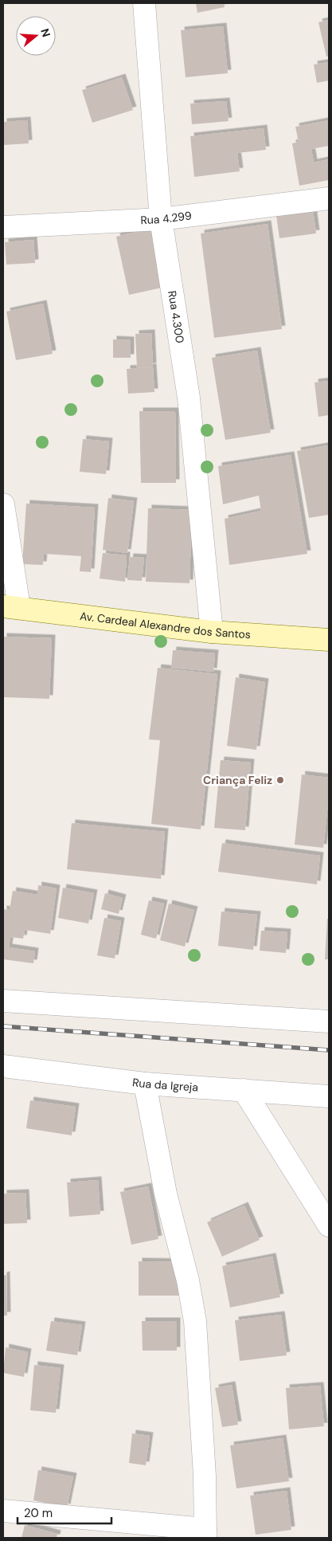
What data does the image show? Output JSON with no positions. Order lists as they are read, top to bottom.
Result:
{
  "streets": {
    "street": [
      "Rua 4.299",
      "Rua 4.300",
      "Av. Cardeal Alexandre dos Santos",
      "Rua da Igreja"
    ]
  },
  "crossings": [
    ["Rua 4.299", "Rua 4.300"],
    ["Rua 4.300", "Av. Cardeal Alexandre dos Santos"]
  ],
  "places": ["Criança Feliz"],
  "scale_bar": "20 m",
  "north": "right"
}
